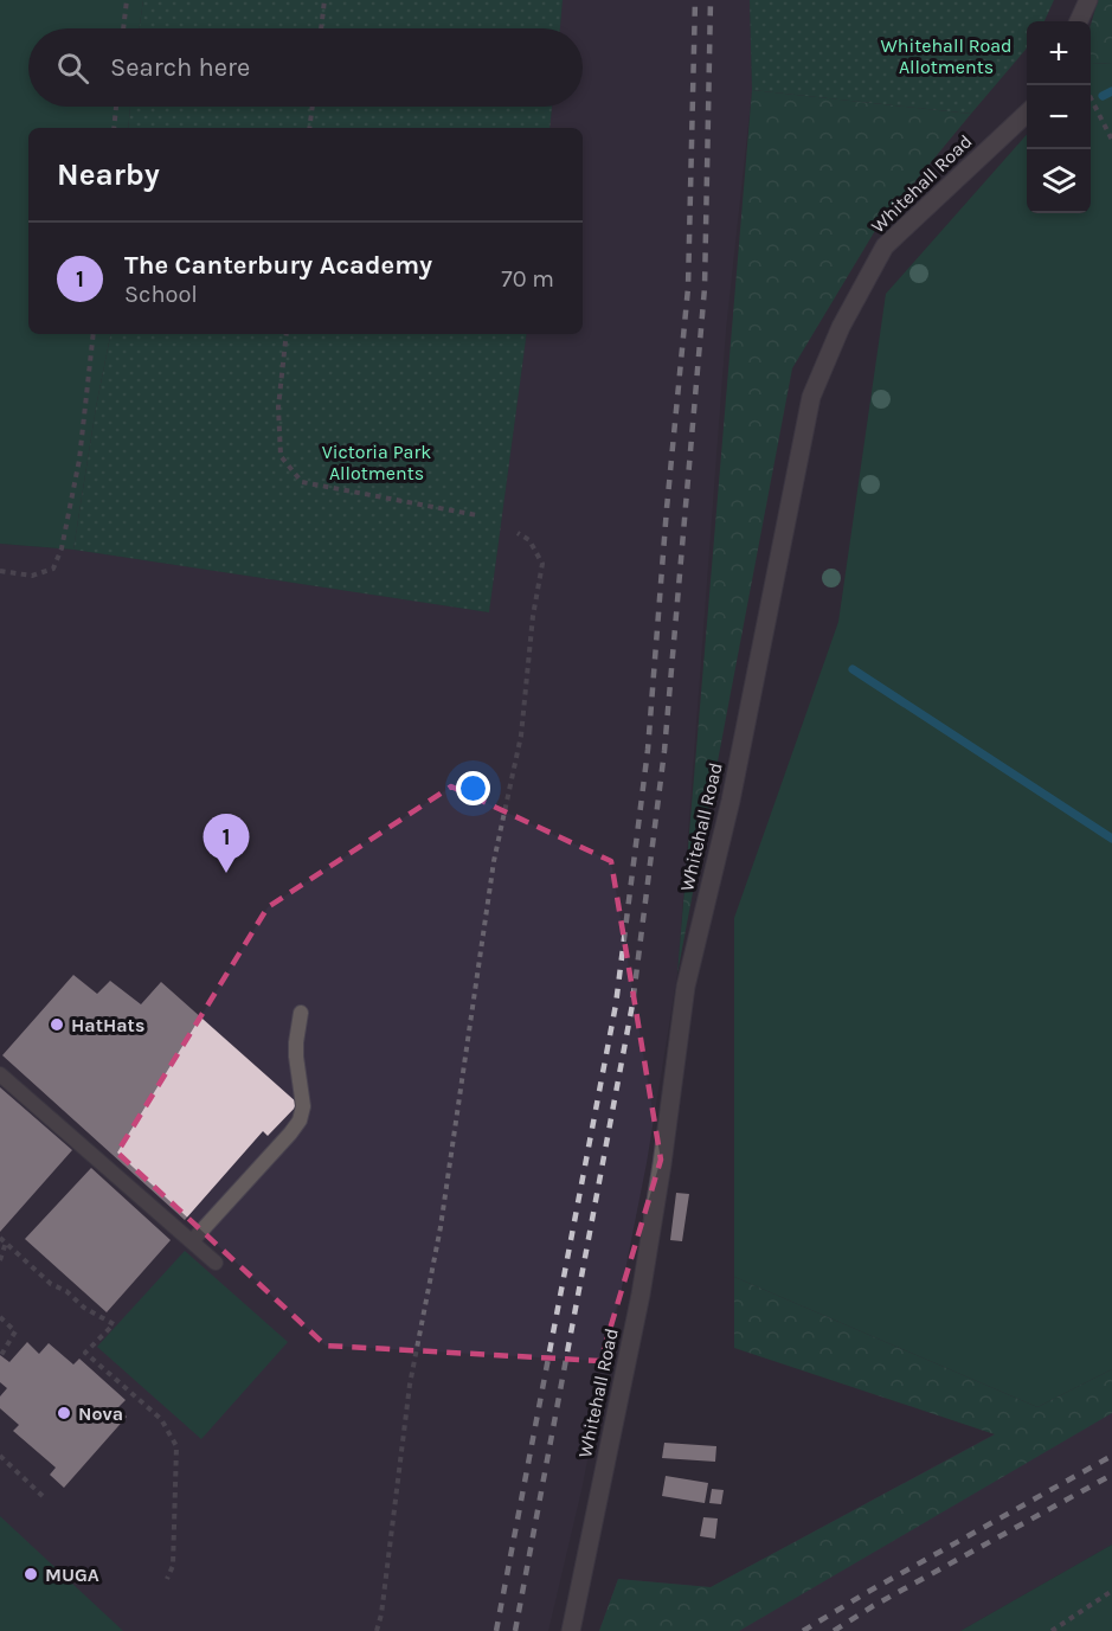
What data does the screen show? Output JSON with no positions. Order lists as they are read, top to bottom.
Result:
{
  "streets": {
    "street": ["Whitehall Road"]
  },
  "parks": ["Whitehall Road Allotments", "Victoria Park Allotments"],
  "places": ["HatHats", "Nova", "MUGA"],
  "page": {
    "map_buttons": ["+", "−"],
    "search": "Search here",
    "heading": "Nearby",
    "list": [
      {
        "mark": "1",
        "name": "The Canterbury Academy",
        "note": "School",
        "value": "70 m"
      }
    ],
    "pins": "1"
  }
}
